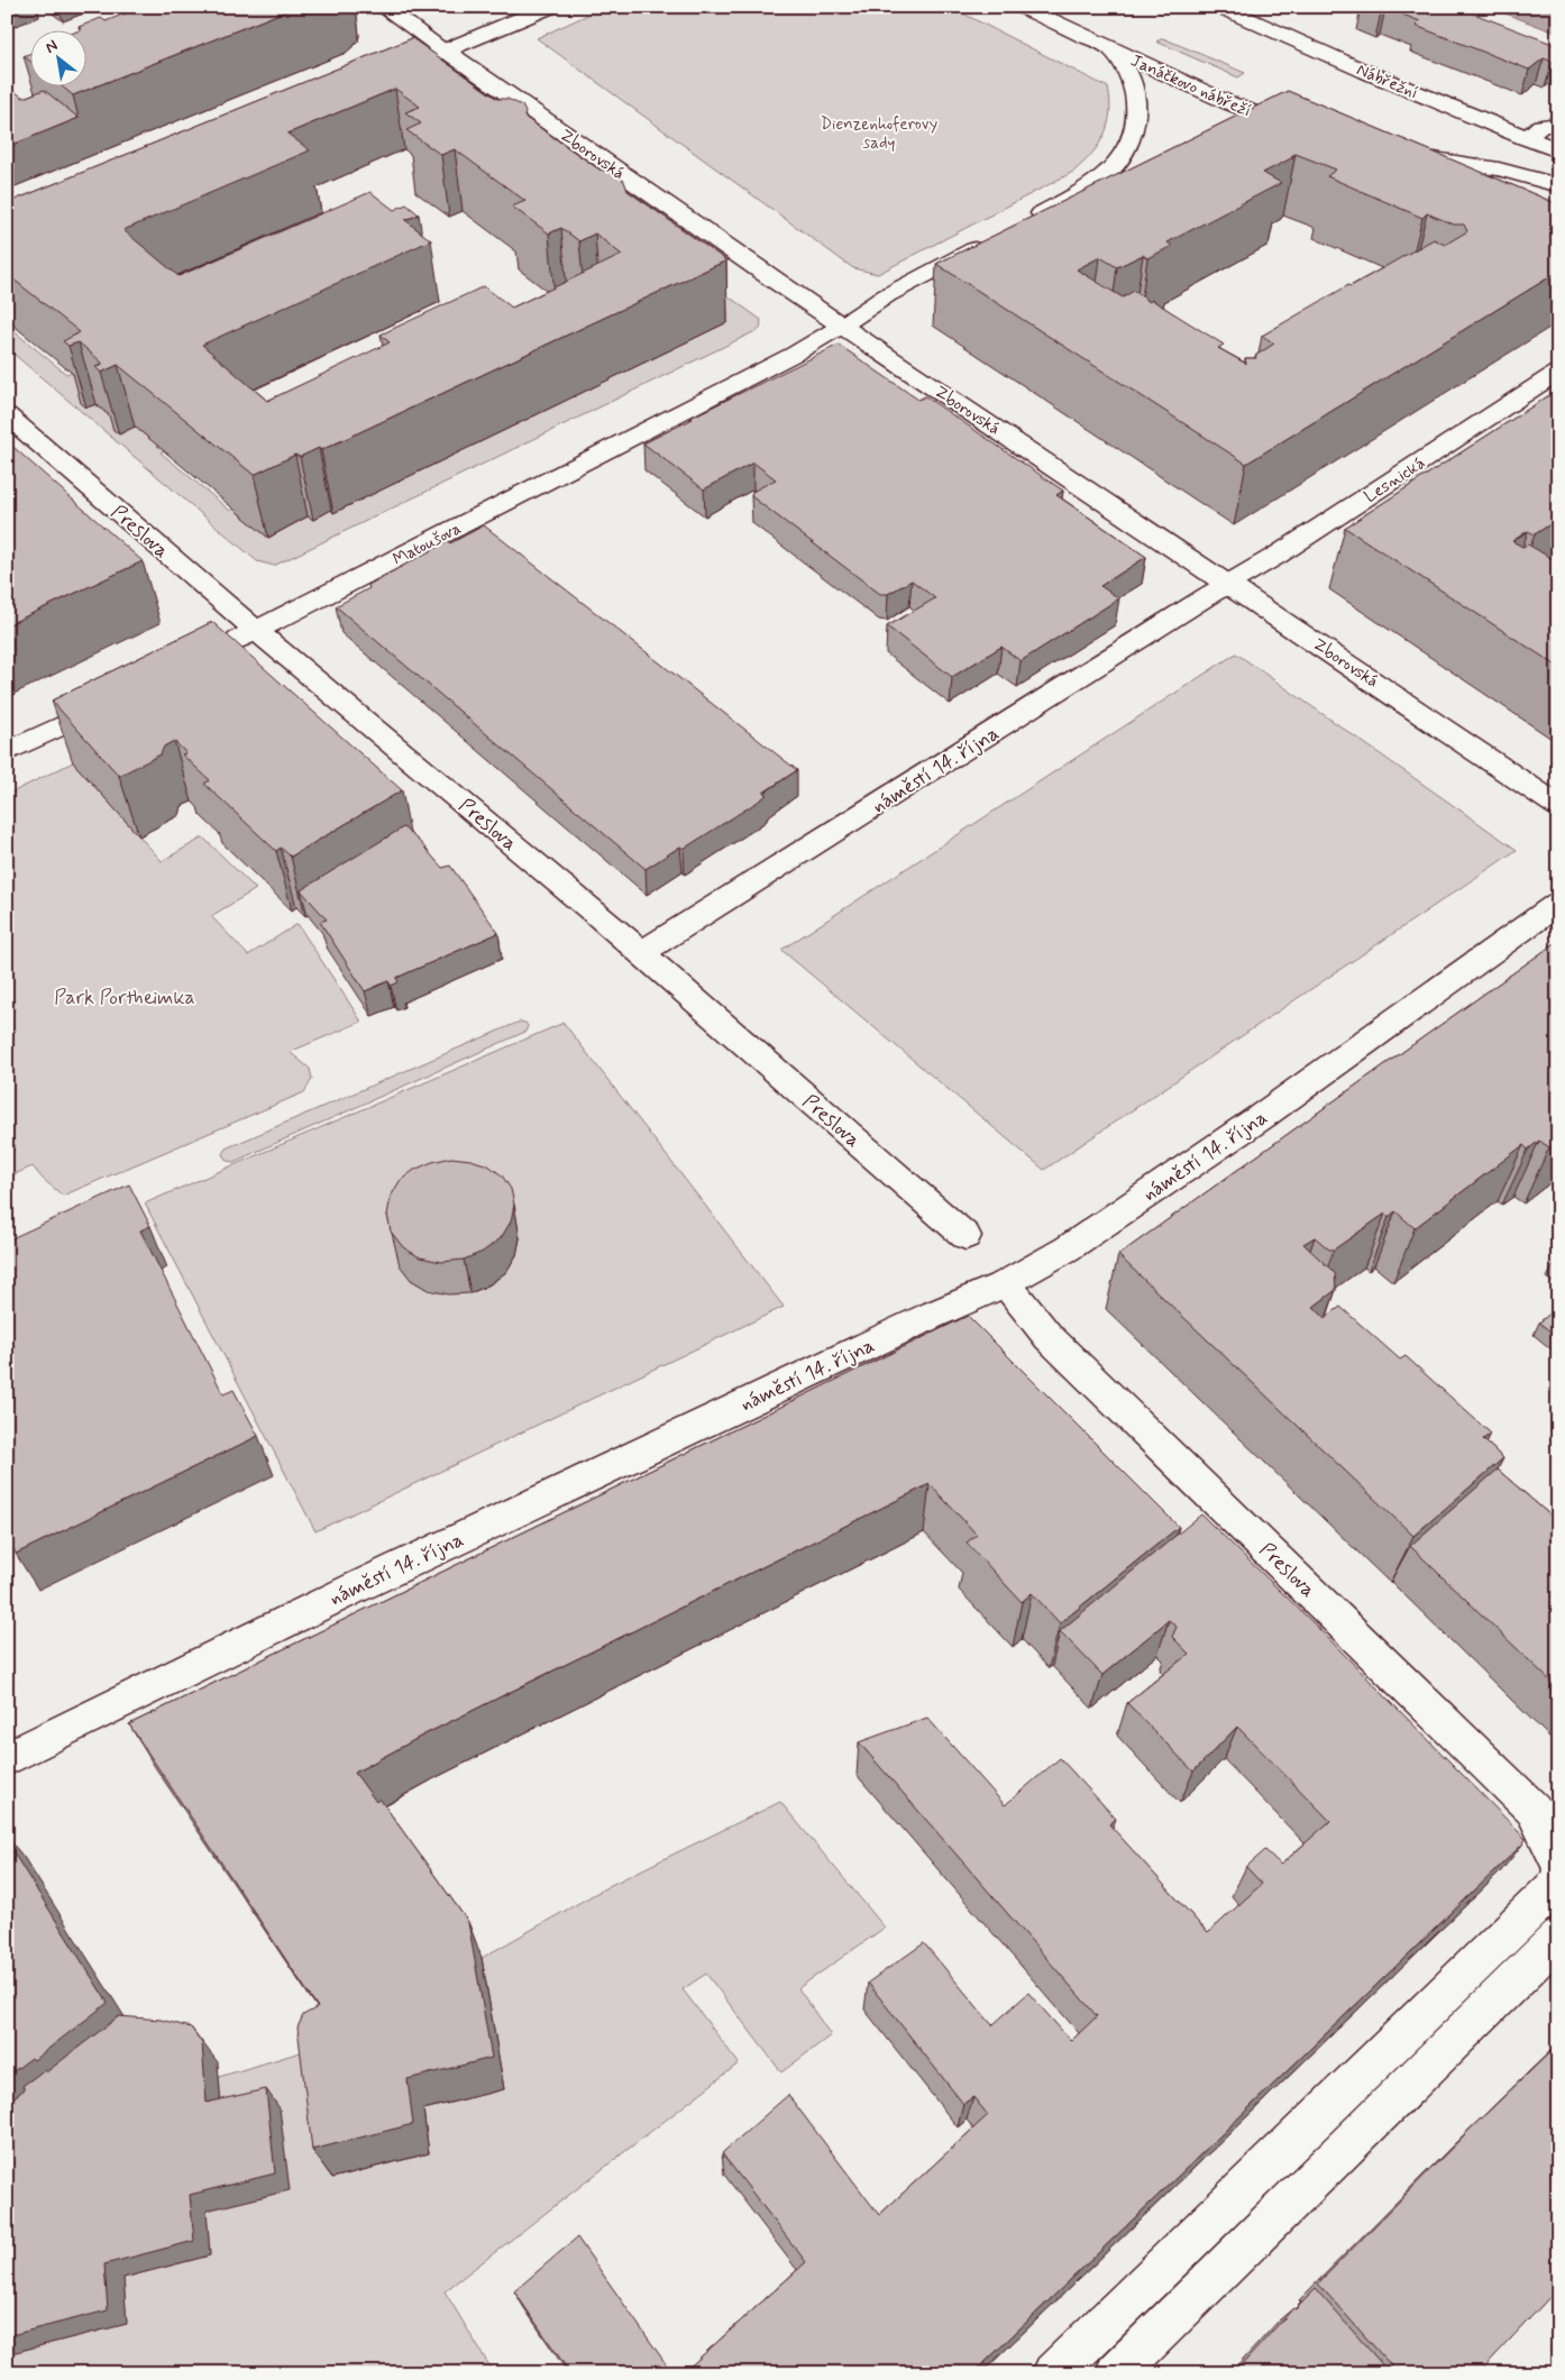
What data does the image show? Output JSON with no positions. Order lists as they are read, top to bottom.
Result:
{
  "streets": {
    "street": [
      "Nábřežní",
      "Janáčkovo nábřeží",
      "Zborovská",
      "Lesnická",
      "Preslova",
      "Matoušova",
      "náměstí 14. října"
    ]
  },
  "crossings": [
    ["Zborovská", "Lesnická"],
    ["Zborovská", "Matoušova"],
    ["Zborovská", "náměstí 14. října"],
    ["Lesnická", "náměstí 14. října"],
    ["Preslova", "Matoušova"],
    ["Preslova", "náměstí 14. října"]
  ],
  "parks": ["Dienzenhoferovy sady", "Park Portheimka"],
  "north": "top left"
}
